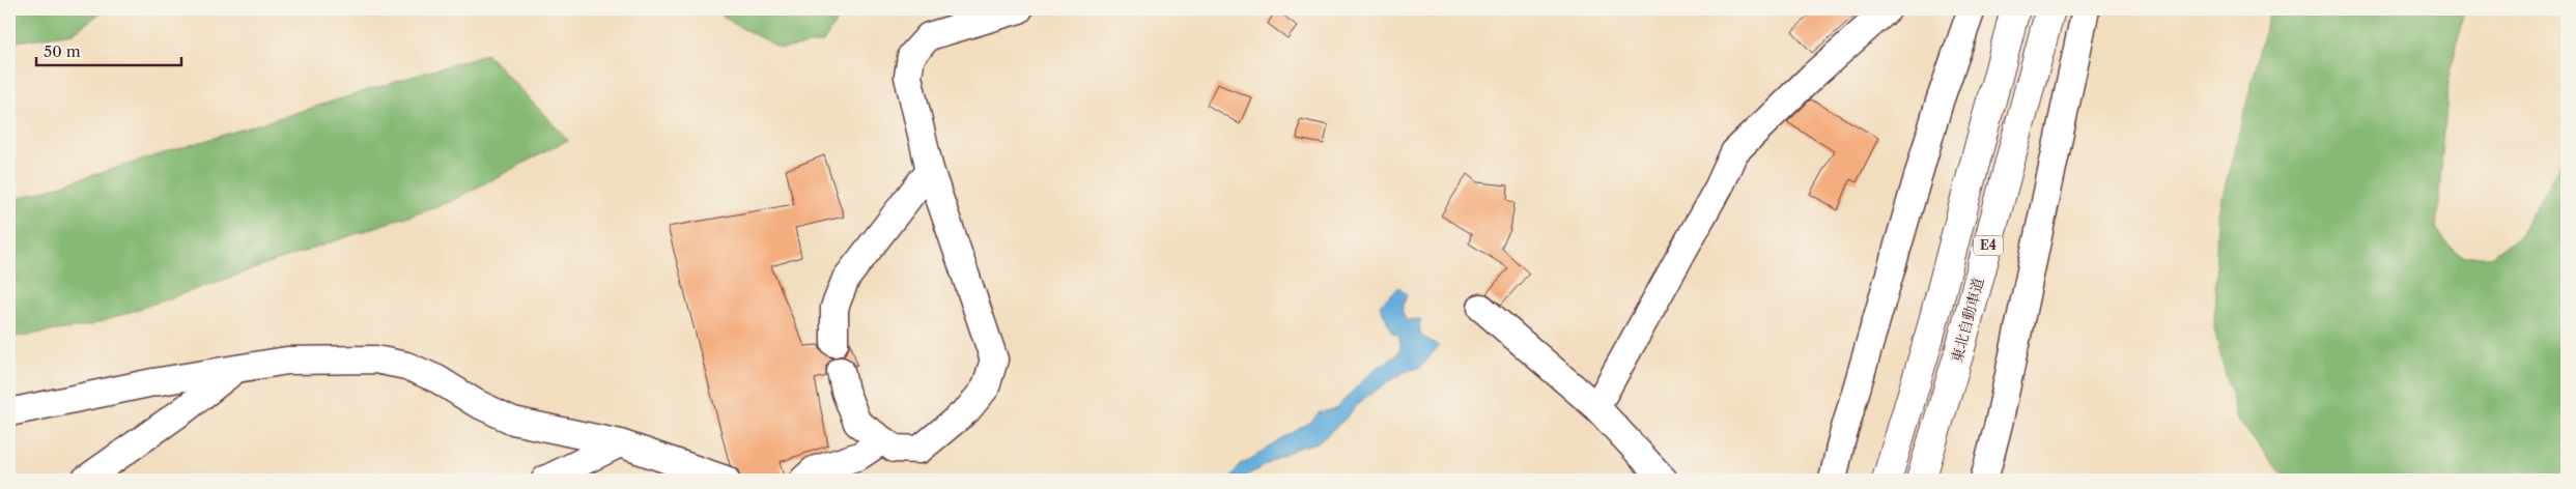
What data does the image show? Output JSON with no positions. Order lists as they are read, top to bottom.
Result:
{
  "streets": {
    "highway": ["E4", "東北自動車道"]
  },
  "scale_bar": "50 m"
}
